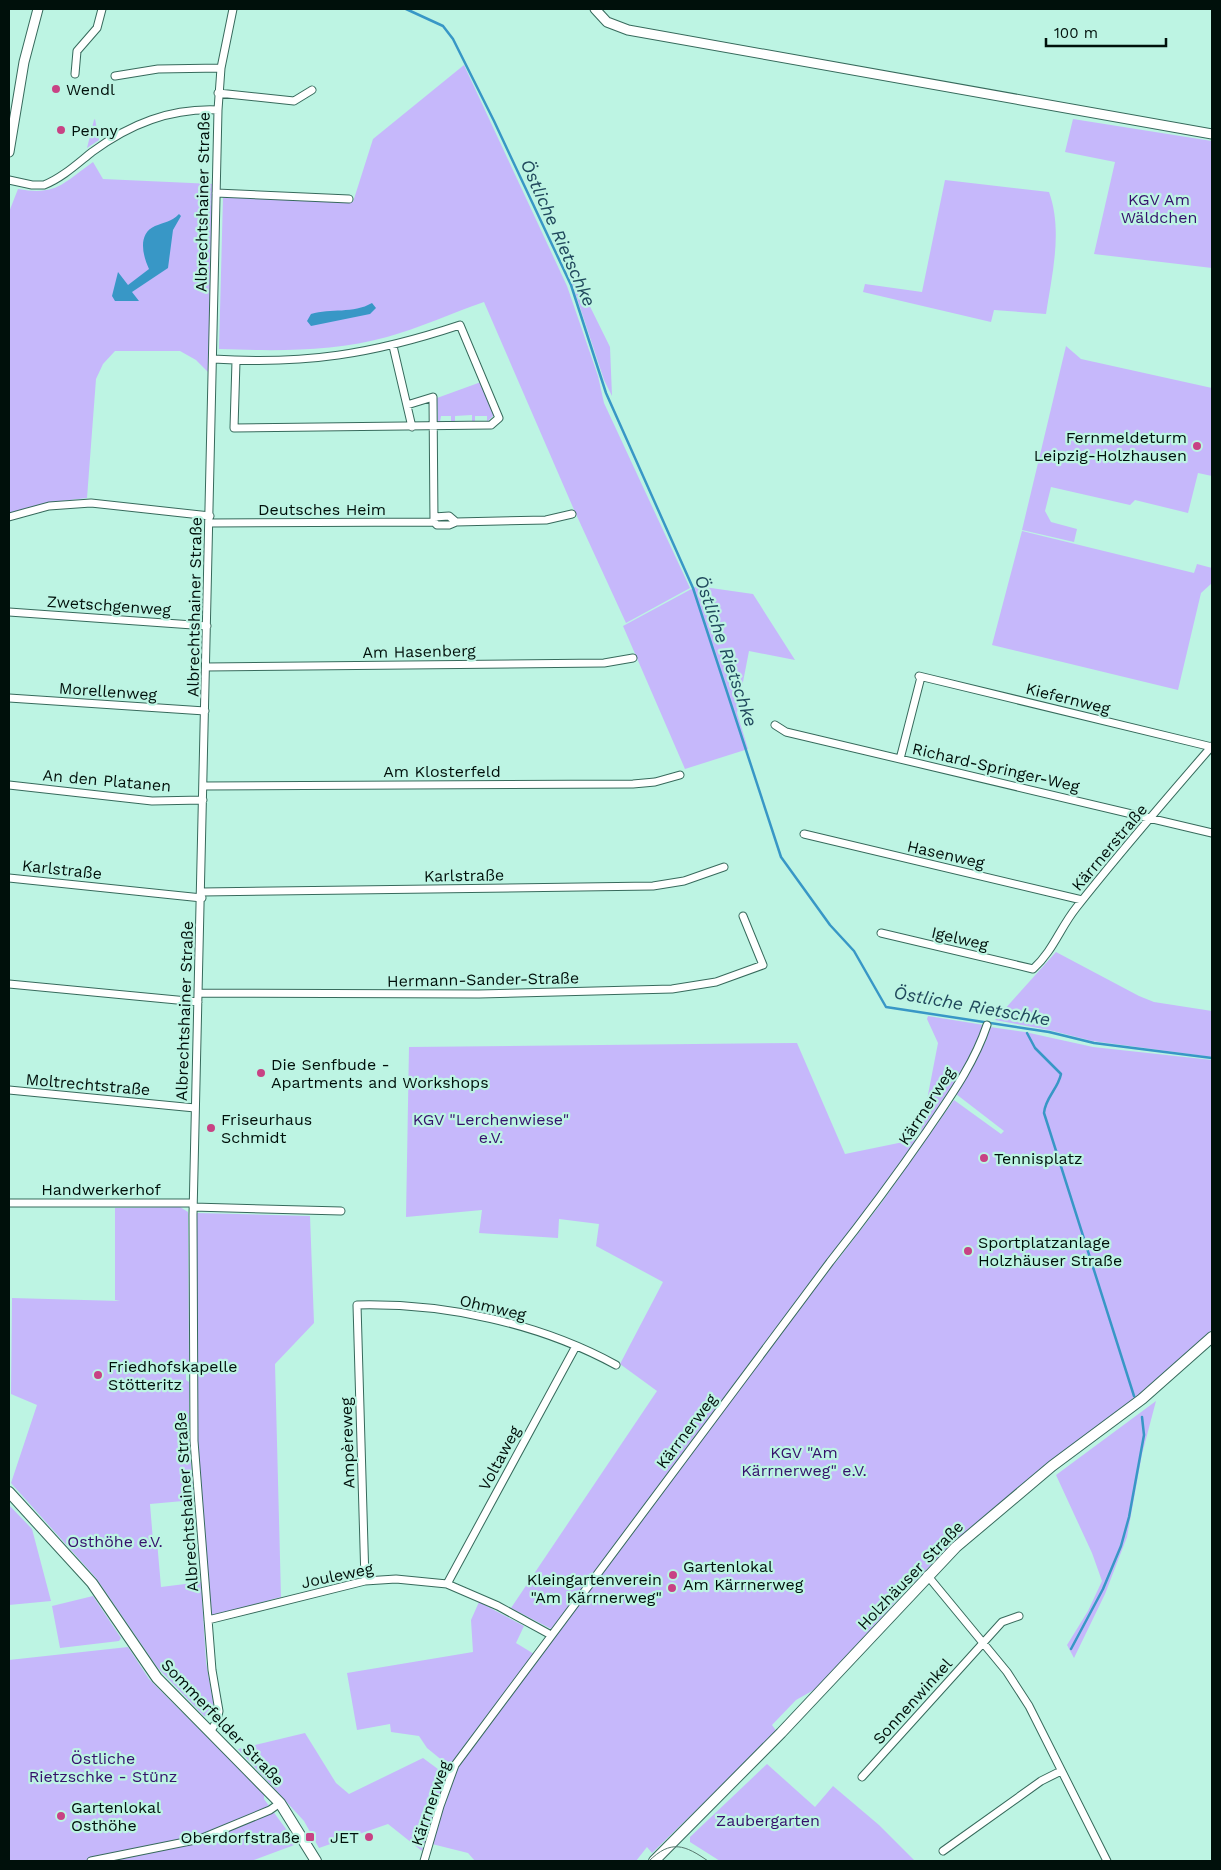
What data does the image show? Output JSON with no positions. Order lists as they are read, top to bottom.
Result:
{
  "streets": {
    "main road": ["Holzhäuser Straße", "Sommerfelder Straße"],
    "street": [
      "Albrechtshainer Straße",
      "Deutsches Heim",
      "Zwetschgenweg",
      "Am Hasenberg",
      "Morellenweg",
      "Kiefernweg",
      "Richard-Springer-Weg",
      "Am Klosterfeld",
      "An den Platanen",
      "Kärrnerstraße",
      "Hasenweg",
      "Karlstraße",
      "Igelweg",
      "Hermann-Sander-Straße",
      "Moltrechtstraße",
      "Kärrnerweg",
      "Handwerkerhof",
      "Ohmweg",
      "Ampèreweg",
      "Voltaweg",
      "Jouleweg",
      "Sonnenwinkel"
    ]
  },
  "crossings": [
    ["Albrechtshainer Straße", "Deutsches Heim"],
    ["Albrechtshainer Straße", "Zwetschgenweg"],
    ["Albrechtshainer Straße", "Am Hasenberg"],
    ["Albrechtshainer Straße", "Morellenweg"],
    ["Albrechtshainer Straße", "Am Klosterfeld"],
    ["Albrechtshainer Straße", "An den Platanen"],
    ["Albrechtshainer Straße", "Karlstraße"],
    ["Albrechtshainer Straße", "Hermann-Sander-Straße"],
    ["Albrechtshainer Straße", "Moltrechtstraße"],
    ["Albrechtshainer Straße", "Handwerkerhof"],
    ["Albrechtshainer Straße", "Jouleweg"],
    ["Albrechtshainer Straße", "Sommerfelder Straße"],
    ["Kiefernweg", "Richard-Springer-Weg"],
    ["Kiefernweg", "Kärrnerstraße"],
    ["Richard-Springer-Weg", "Kärrnerstraße"],
    ["Kärrnerstraße", "Hasenweg"],
    ["Kärrnerstraße", "Igelweg"],
    ["Kärrnerweg", "Jouleweg"],
    ["Ohmweg", "Ampèreweg"],
    ["Ohmweg", "Voltaweg"],
    ["Ampèreweg", "Jouleweg"],
    ["Voltaweg", "Jouleweg"]
  ],
  "water": ["Östliche Rietschke"],
  "parks": [
    "KGV Am Wäldchen",
    "KGV \"Lerchenwiese\" e.V.",
    "KGV \"Am Kärrnerweg\" e.V.",
    "Osthöhe e.V.",
    "Östliche Rietzschke - Stünz",
    "Zaubergarten"
  ],
  "places": {
    "other": [
      "Wendl",
      "Penny",
      "Fernmeldeturm Leipzig-Holzhausen",
      "Die Senfbude - Apartments and Workshops",
      "Friseurhaus Schmidt",
      "Tennisplatz",
      "Sportplatzanlage Holzhäuser Straße",
      "Friedhofskapelle Stötteritz",
      "Gartenlokal Am Kärrnerweg",
      "Kleingartenverein \"Am Kärrnerweg\"",
      "Gartenlokal Osthöhe",
      "JET"
    ],
    "transit": ["Oberdorfstraße"]
  },
  "scale_bar": "100 m"
}
